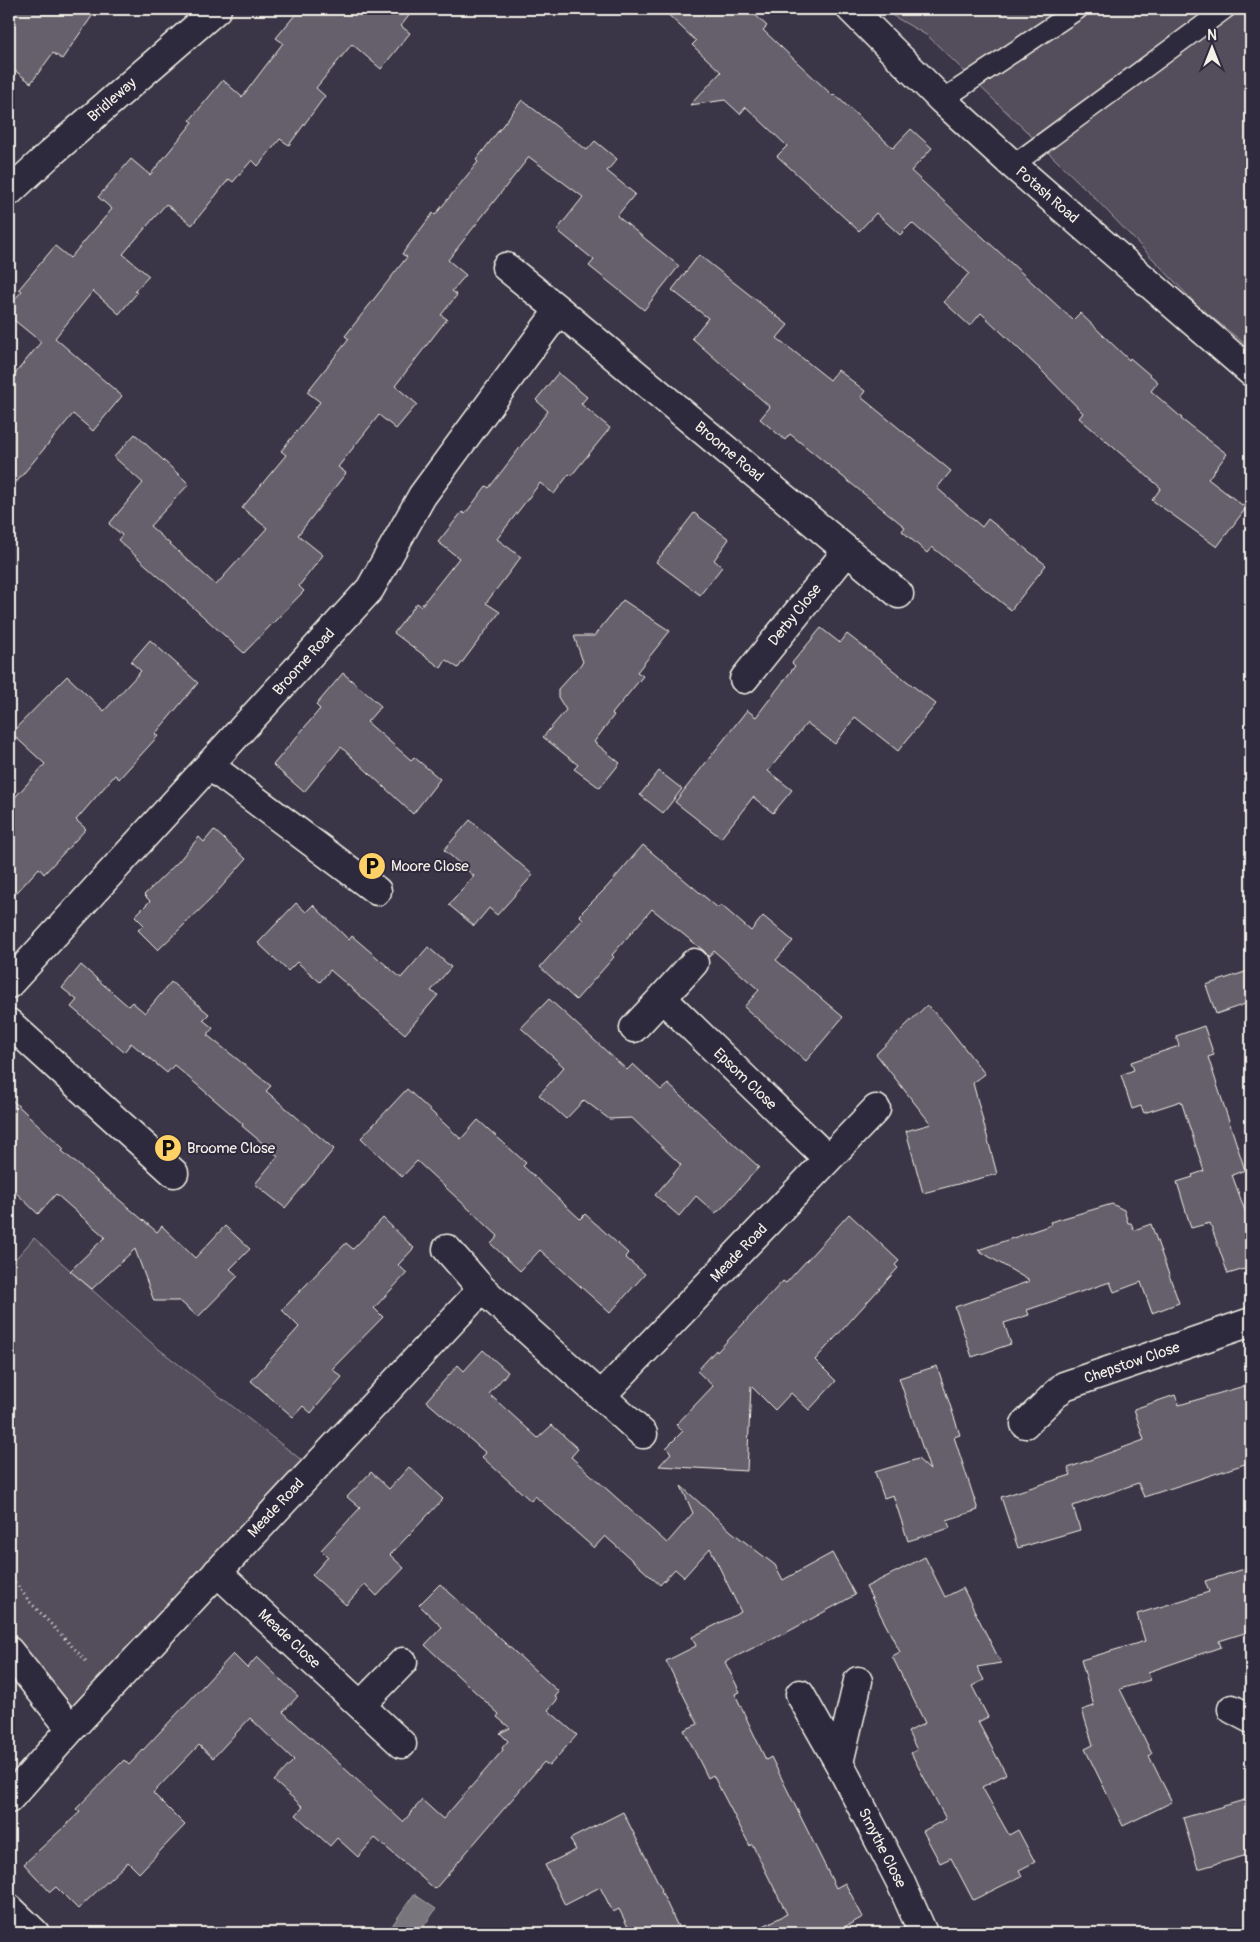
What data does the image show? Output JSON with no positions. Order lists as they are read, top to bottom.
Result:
{
  "streets": {
    "street": [
      "Bridleway",
      "Potash Road",
      "Broome Road",
      "Derby Close",
      "Epsom Close",
      "Meade Road",
      "Chepstow Close",
      "Meade Close",
      "Smythe Close"
    ]
  },
  "crossings": [
    ["Broome Road", "Derby Close"],
    ["Epsom Close", "Meade Road"],
    ["Meade Road", "Meade Close"]
  ],
  "places": {
    "parking": ["Moore Close", "Broome Close"]
  },
  "north": "top"
}
